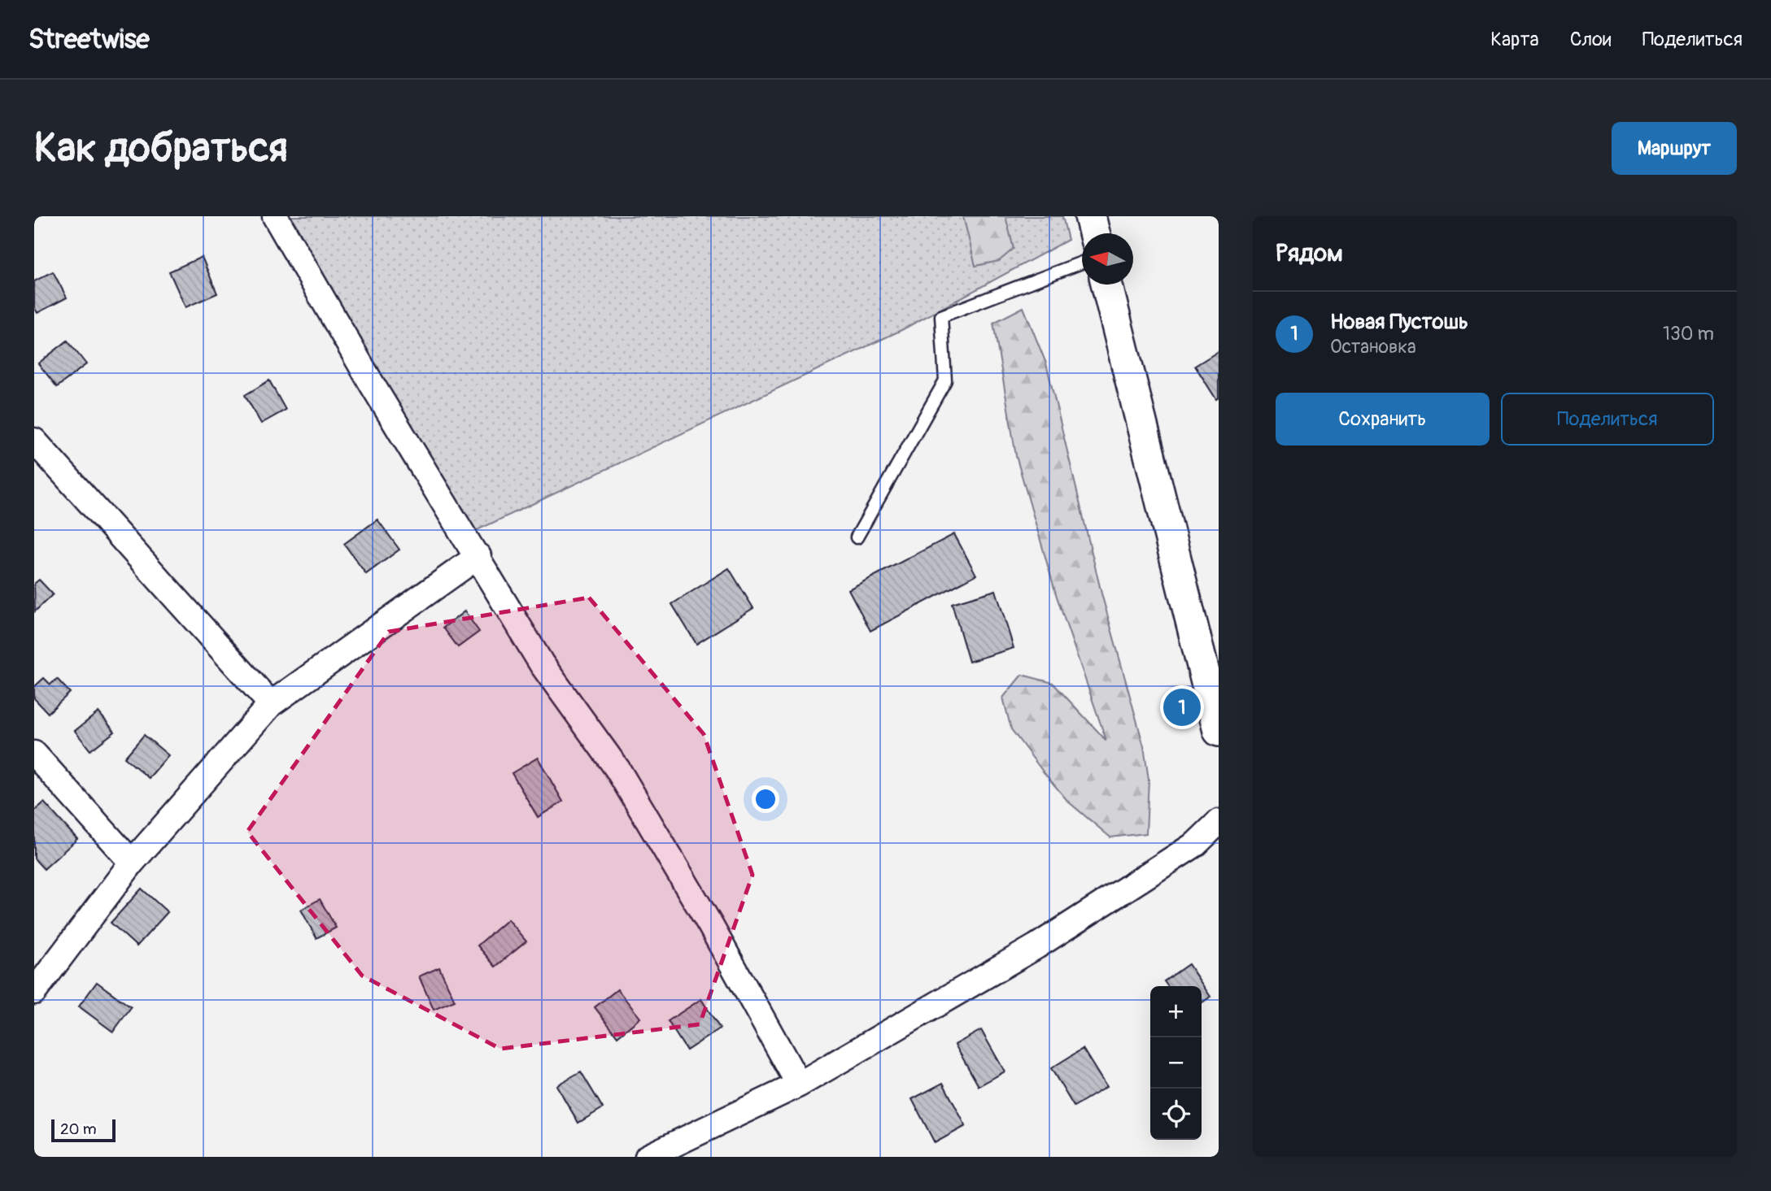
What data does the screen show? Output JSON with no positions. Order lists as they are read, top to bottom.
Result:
{
  "scale_bar": "20 m",
  "north": "left",
  "page": {
    "header": "Streetwise",
    "nav": ["Карта", "Слои", "Поделиться"],
    "buttons": [
      "Маршрут",
      ["Сохранить", "Поделиться"]
    ],
    "title": "Как добраться",
    "heading": "Рядом",
    "list": [
      {
        "mark": "1",
        "name": "Новая Пустошь",
        "note": "Остановка",
        "value": "130 m"
      }
    ],
    "pins": "1",
    "map_buttons": ["+", "−"],
    "scale": "20 m"
  }
}
